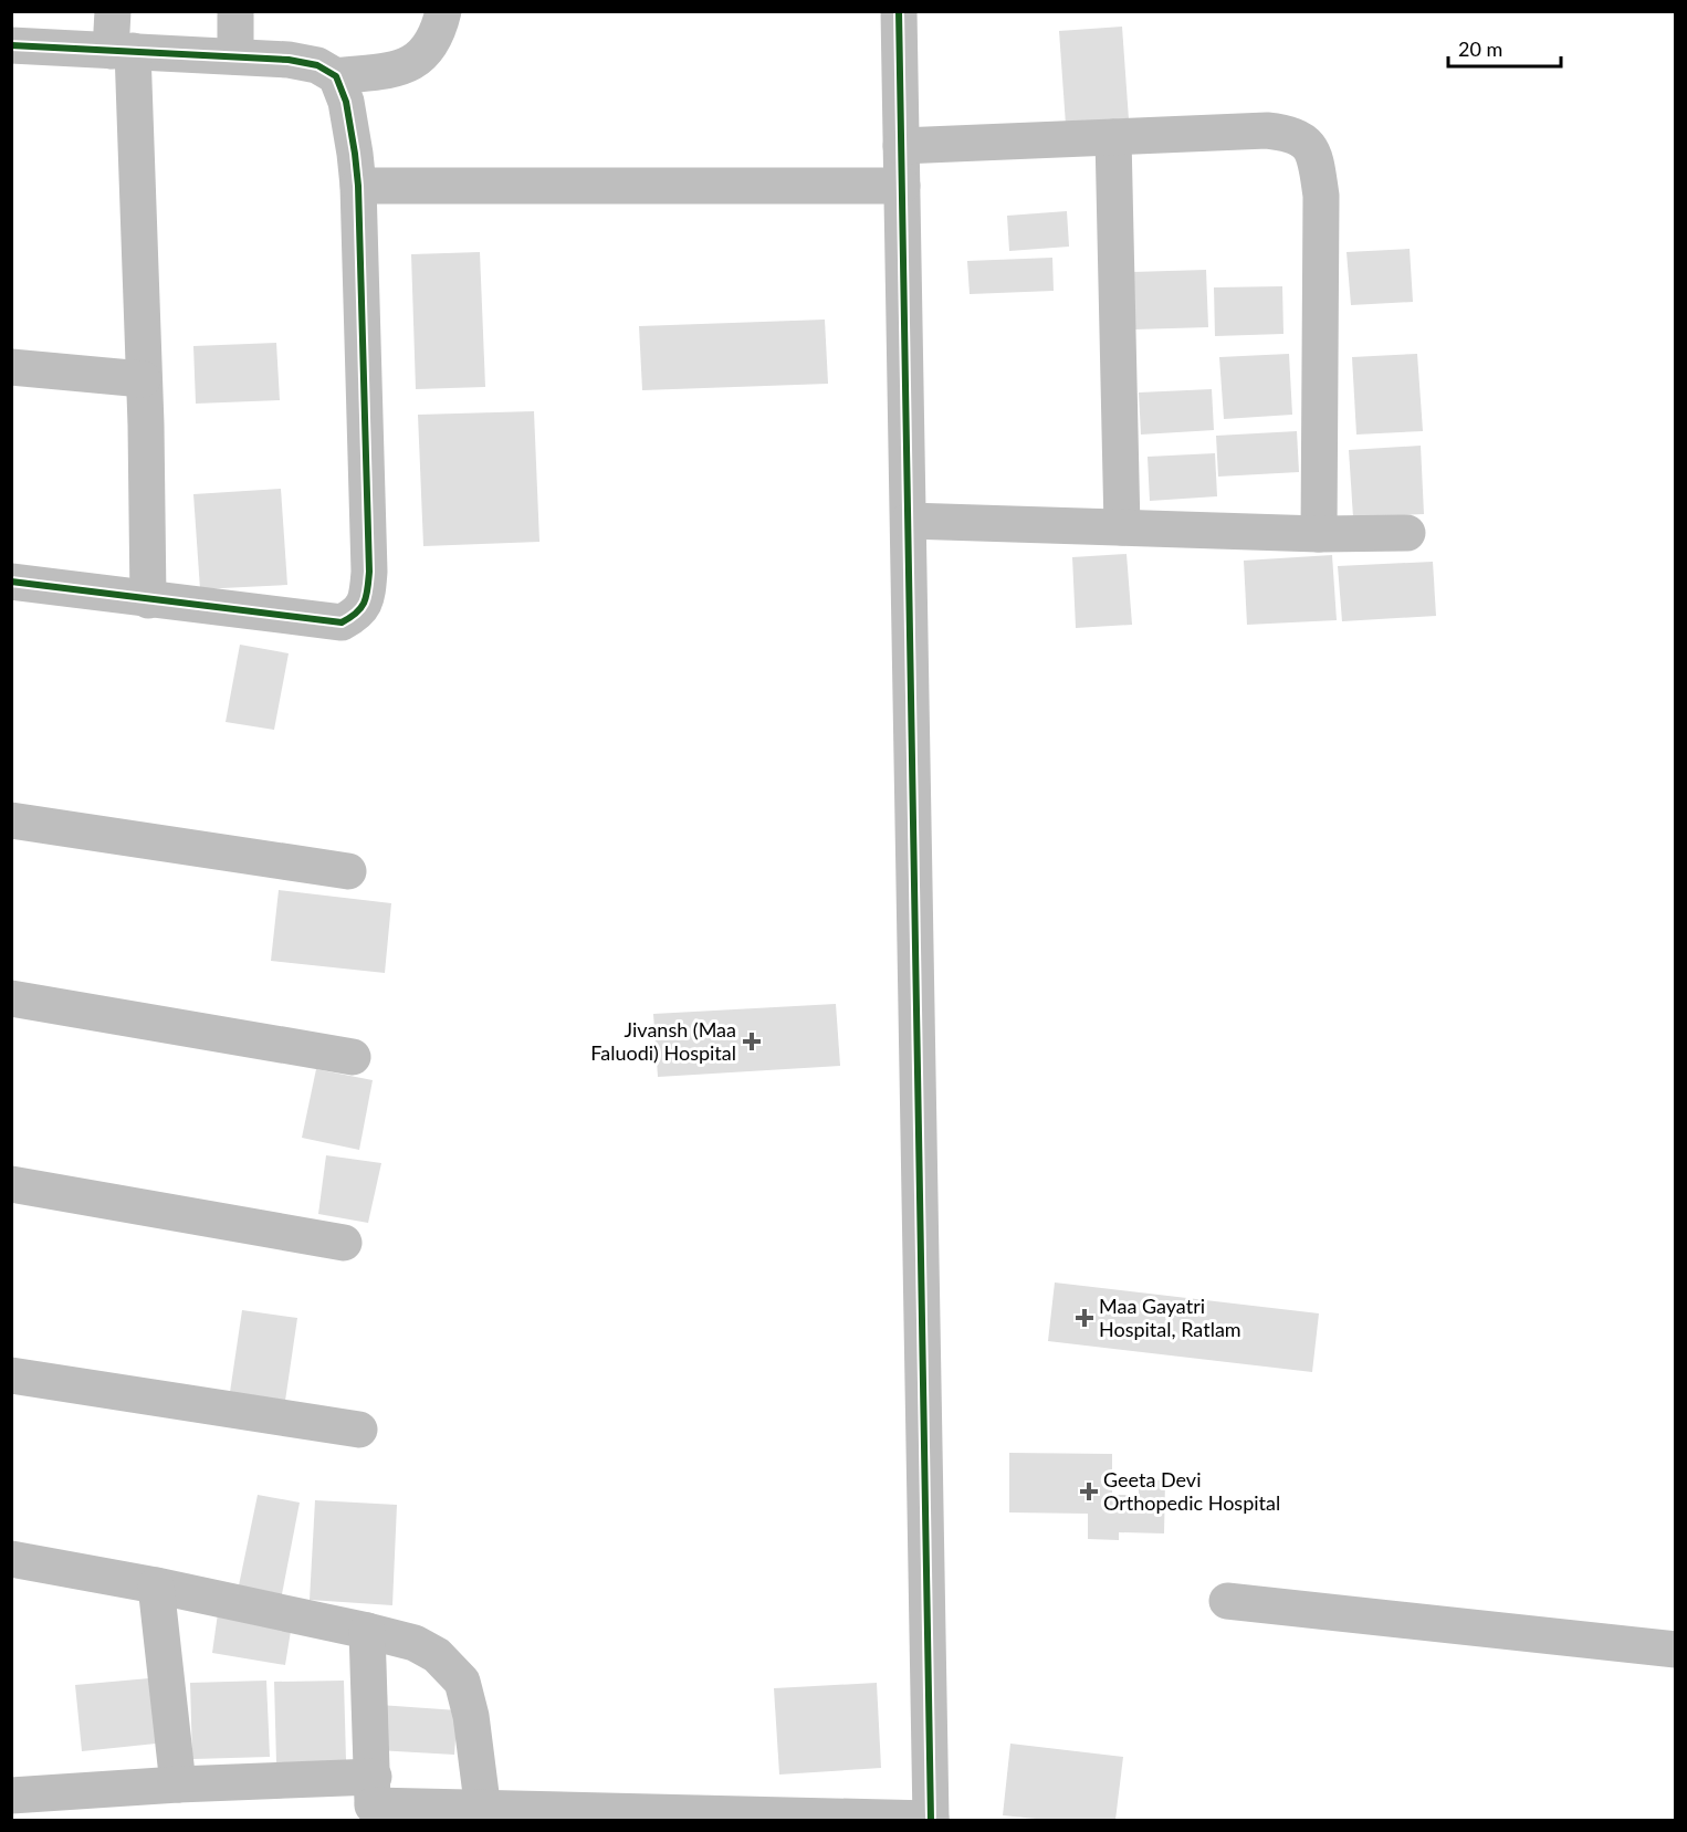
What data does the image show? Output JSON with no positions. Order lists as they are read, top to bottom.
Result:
{
  "places": {
    "health": ["Jivansh (Maa Faluodi) Hospital", "Maa Gayatri Hospital, Ratlam", "Geeta Devi Orthopedic Hospital"]
  },
  "scale_bar": "20 m"
}
